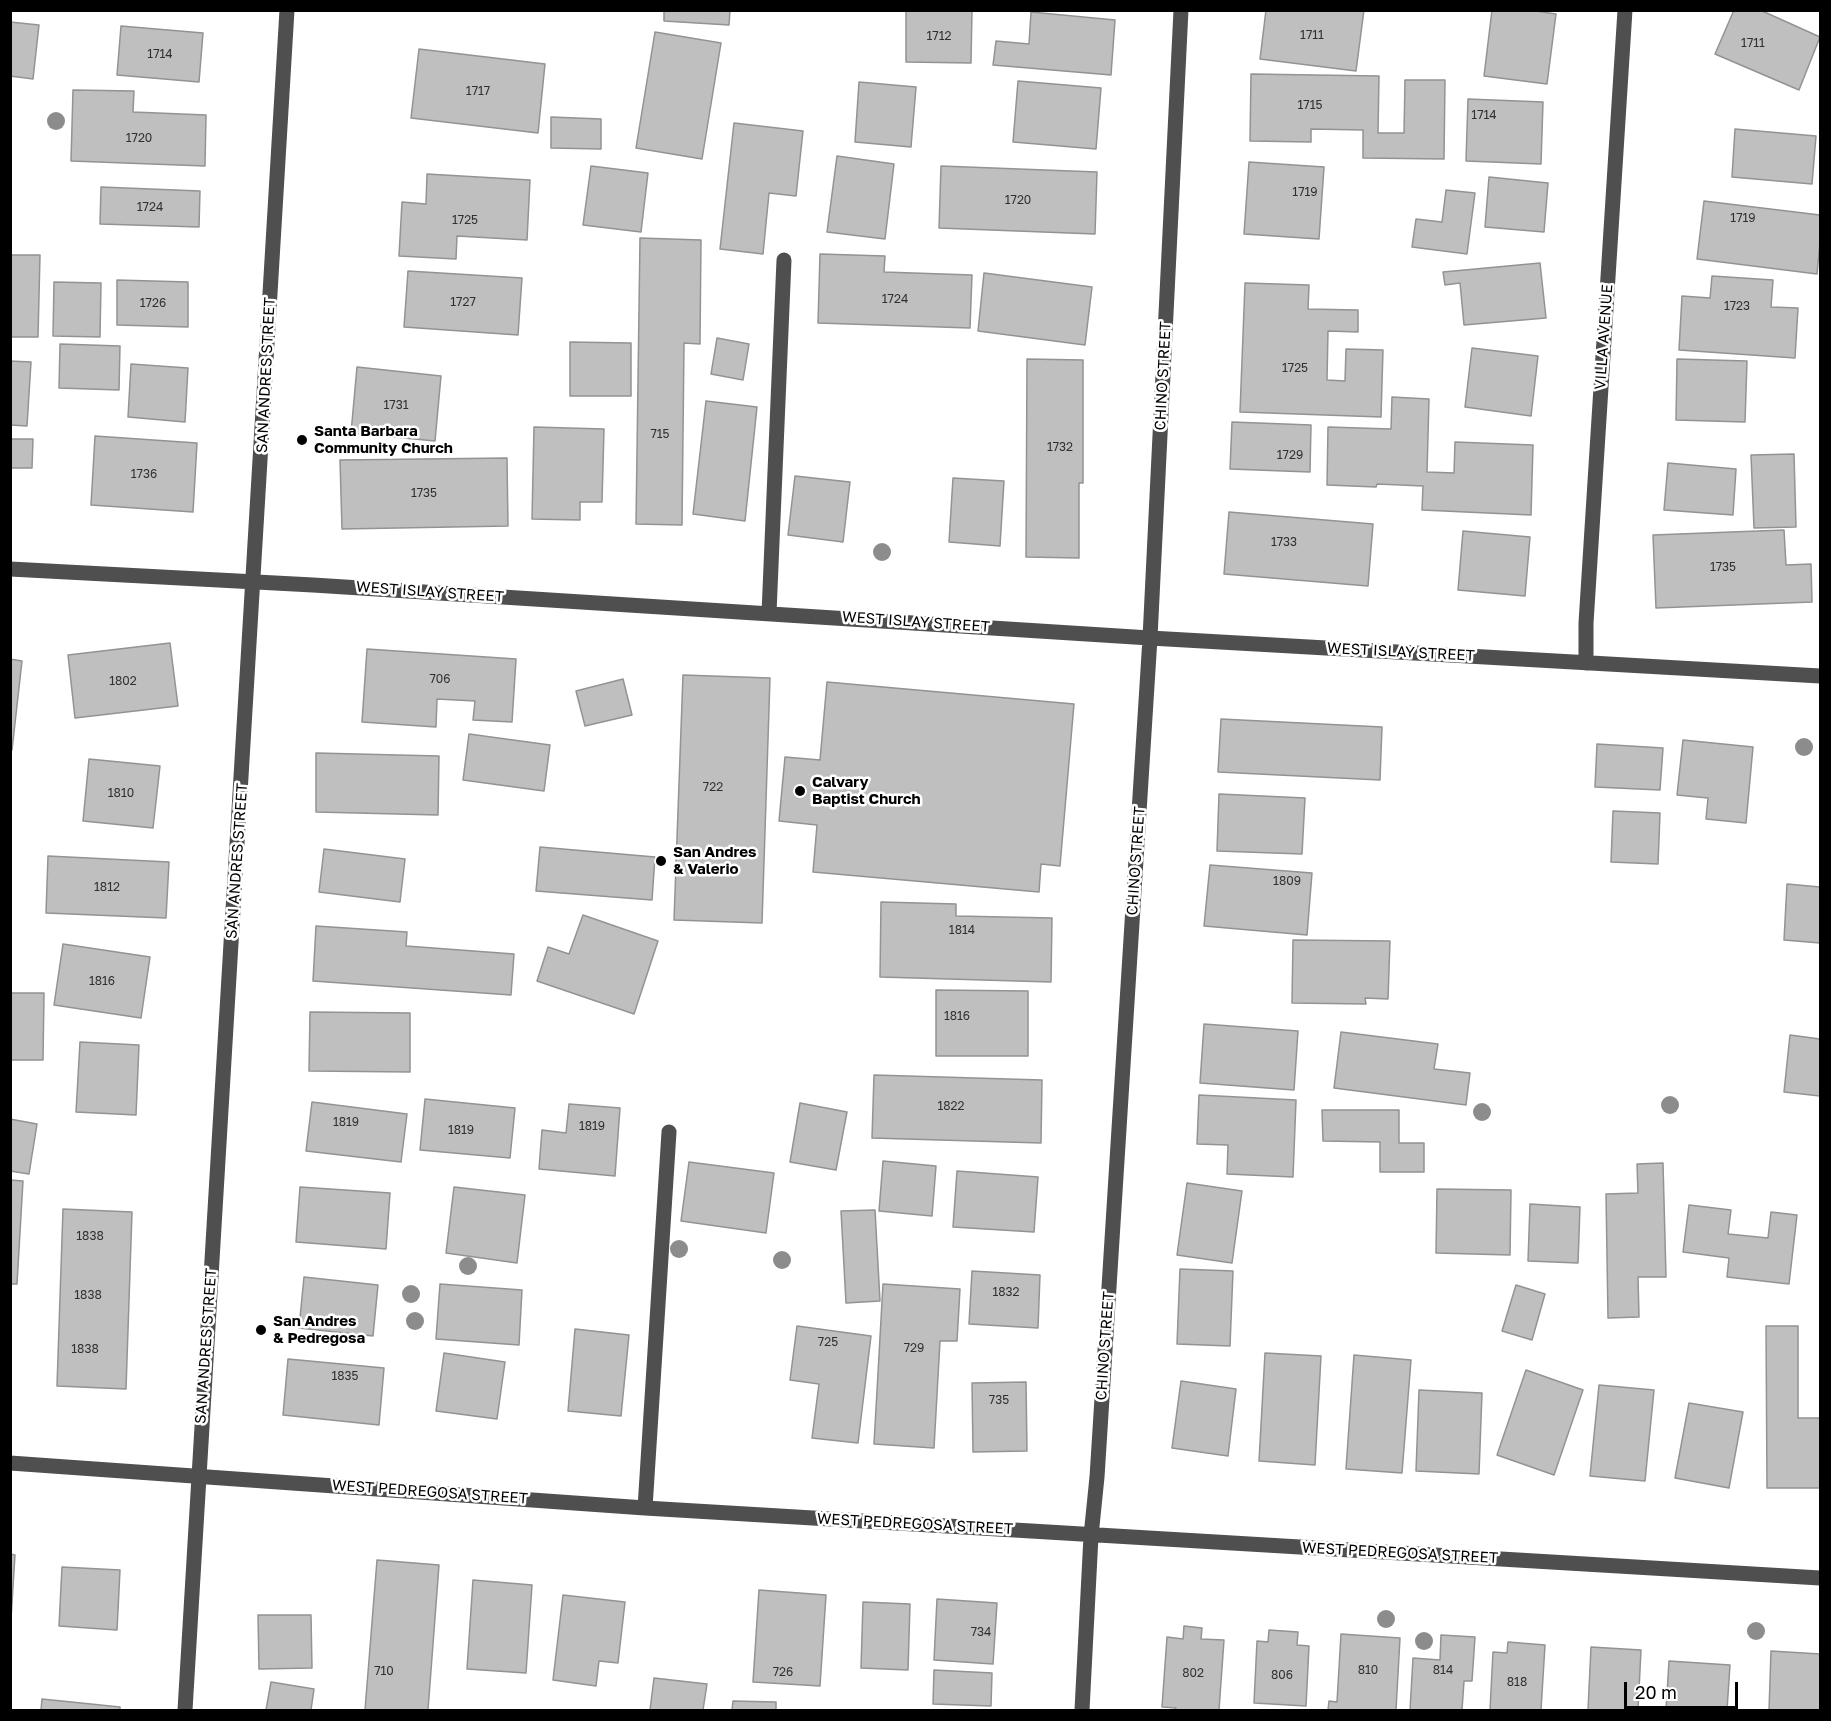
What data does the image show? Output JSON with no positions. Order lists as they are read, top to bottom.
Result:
{
  "streets": {
    "street": [
      "VILLA AVENUE",
      "SAN ANDRES STREET",
      "CHINO STREET",
      "WEST ISLAY STREET",
      "WEST PEDREGOSA STREET"
    ]
  },
  "crossings": [
    ["VILLA AVENUE", "WEST ISLAY STREET"],
    ["SAN ANDRES STREET", "WEST ISLAY STREET"],
    ["SAN ANDRES STREET", "WEST PEDREGOSA STREET"],
    ["CHINO STREET", "WEST ISLAY STREET"],
    ["CHINO STREET", "WEST PEDREGOSA STREET"]
  ],
  "places": [
    "Santa Barbara Community Church",
    "Calvary Baptist Church",
    "San Andres & Valerio",
    "San Andres & Pedregosa"
  ],
  "house_numbers": [
    "1711",
    "1712",
    "1711",
    "1714",
    "1717",
    "1715",
    "1714",
    "1720",
    "1719",
    "1720",
    "1724",
    "1719",
    "1725",
    "1724",
    "1727",
    "1726",
    "1723",
    "1725",
    "1731",
    "715",
    "1732",
    "1729",
    "1736",
    "1735",
    "1733",
    "1735",
    "706",
    "1802",
    "722",
    "1810",
    "1809",
    "1812",
    "1814",
    "1816",
    "1816",
    "1822",
    "1819",
    "1819",
    "1819",
    "1838",
    "1832",
    "1838",
    "725",
    "729",
    "1838",
    "1835",
    "735",
    "734",
    "810",
    "814",
    "710",
    "726",
    "802",
    "806",
    "818"
  ],
  "scale_bar": "20 m"
}
